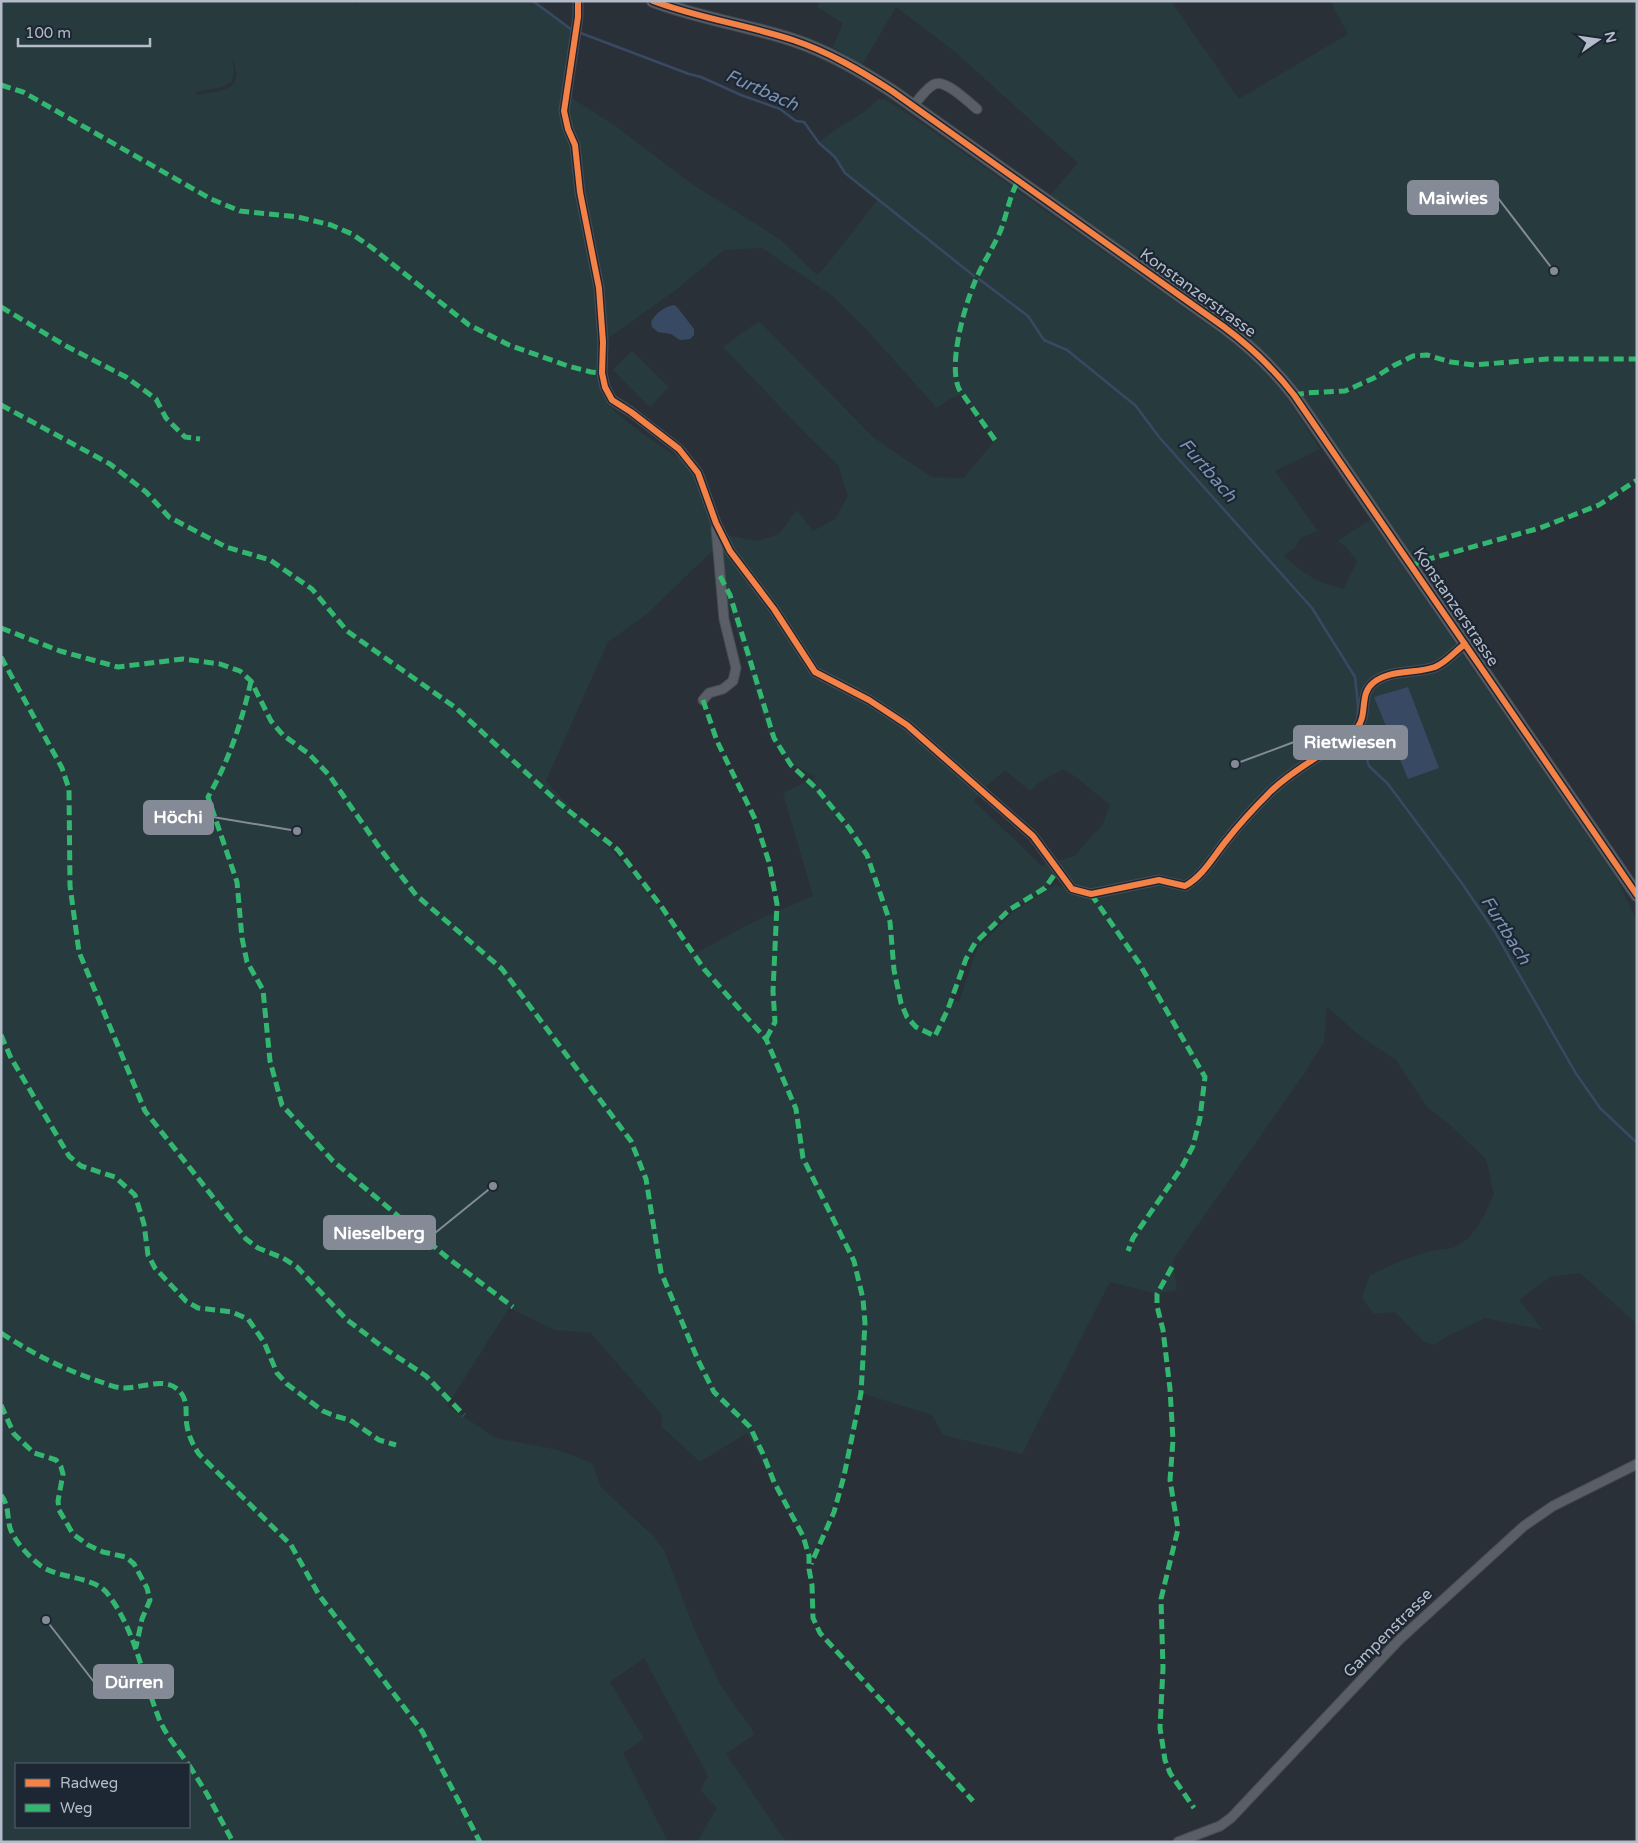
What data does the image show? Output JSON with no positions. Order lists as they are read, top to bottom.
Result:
{
  "streets": {
    "main road": ["Konstanzerstrasse"],
    "street": ["Gampenstrasse"]
  },
  "water": ["Furtbach"],
  "places": [
    "Maiwies",
    "Rietwiesen",
    "Höchi",
    "Nieselberg",
    "Dürren"
  ],
  "legend": ["Radweg", "Weg"],
  "scale_bar": "100 m",
  "north": "right"
}
